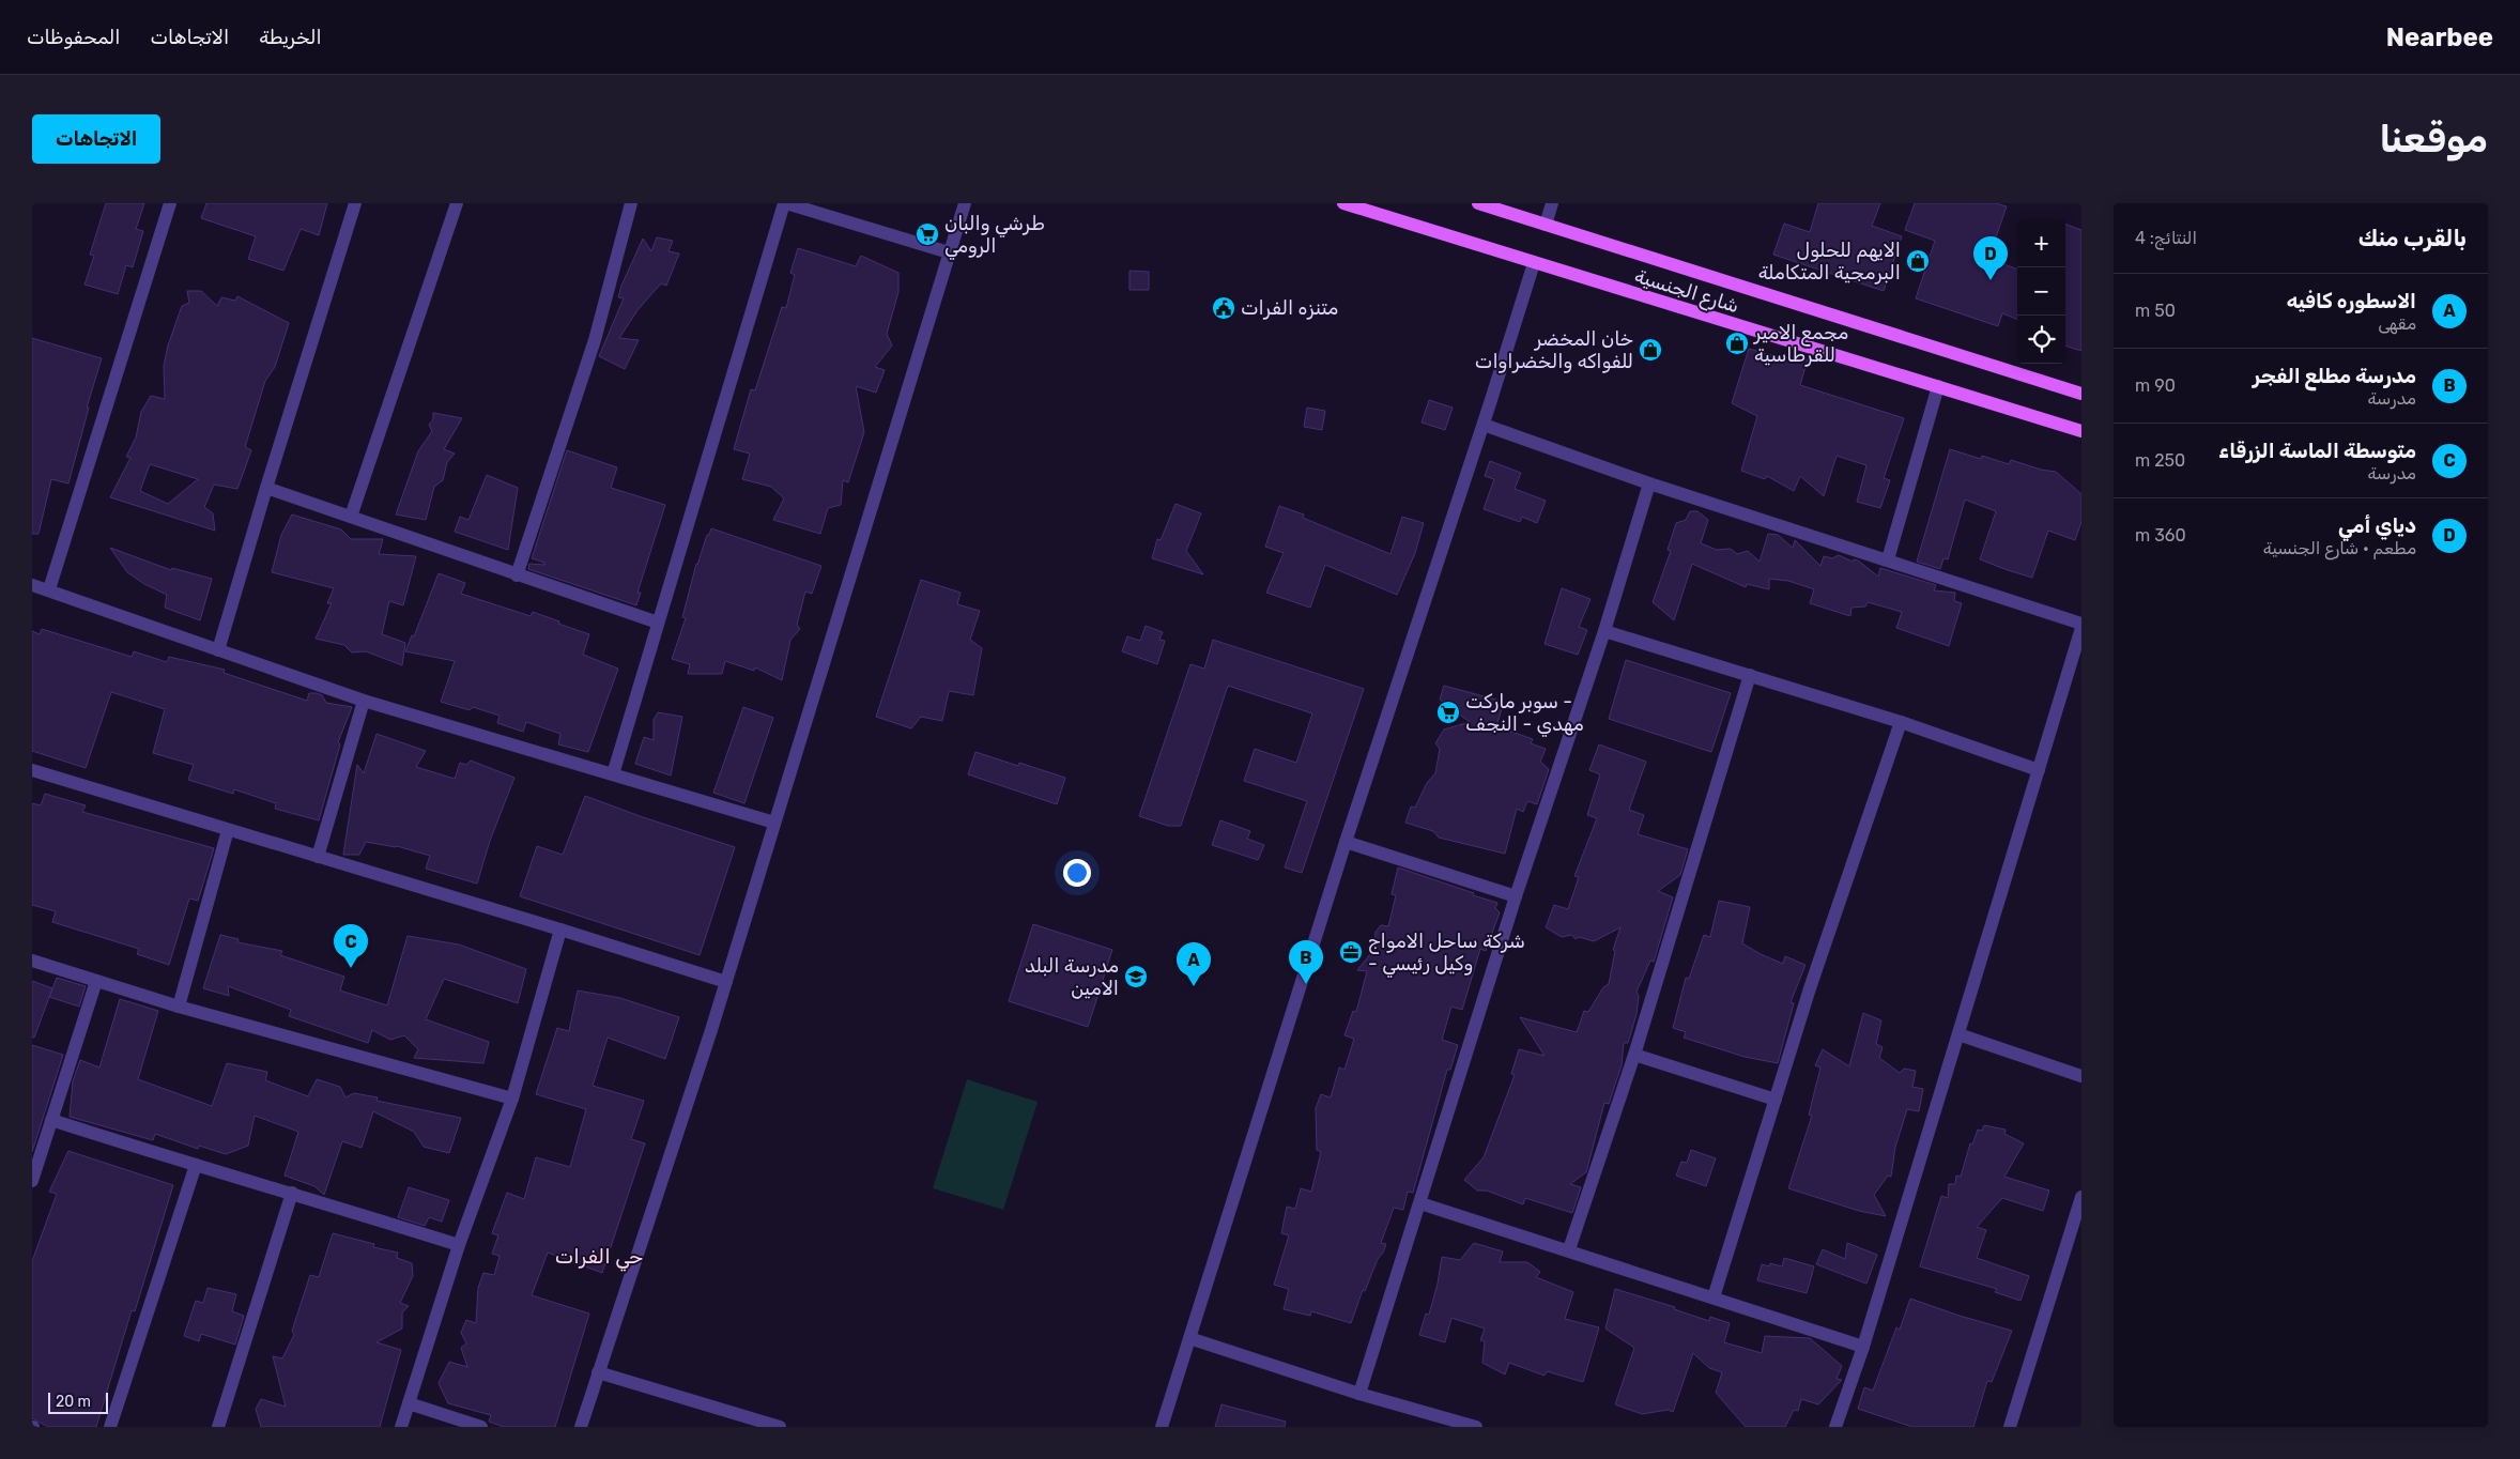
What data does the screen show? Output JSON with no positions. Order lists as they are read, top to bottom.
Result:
{
  "streets": {
    "main road": ["شارع الجنسية"]
  },
  "districts": ["حي الفرات"],
  "places": {
    "supermarket": ["طرشي والبان الرومي", "سوبر ماركت - مهدي - النجف"],
    "shop": ["الايهم للحلول البرمجية المتكاملة", "مجمع الامير للقرطاسية", "خان المخضر للفواكه والخضراوات"],
    "public building": ["متنزه الفرات"],
    "office": ["شركة ساحل الامواج - وكيل رئيسي"],
    "school or university": ["مدرسة البلد الامين"]
  },
  "scale_bar": "20 m",
  "page": {
    "header": "Nearbee",
    "nav": ["الخريطة", "الاتجاهات", "المحفوظات"],
    "buttons": "الاتجاهات",
    "title": "موقعنا",
    "heading": ["بالقرب منك", "النتائج: 4"],
    "map_buttons": ["+", "−"],
    "pins": [
      "D",
      "C",
      "B",
      "A"
    ],
    "list": [
      {
        "mark": "A",
        "name": "الاسطوره كافيه",
        "note": "مقهى",
        "value": "50 m"
      },
      {
        "mark": "B",
        "name": "مدرسة مطلع الفجر",
        "note": "مدرسة",
        "value": "90 m"
      },
      {
        "mark": "C",
        "name": "متوسطة الماسة الزرقاء",
        "note": "مدرسة",
        "value": "250 m"
      },
      {
        "mark": "D",
        "name": "دياي أمي",
        "note": "مطعم · شارع الجنسية",
        "value": "360 m"
      }
    ],
    "scale": "20 m"
  }
}
